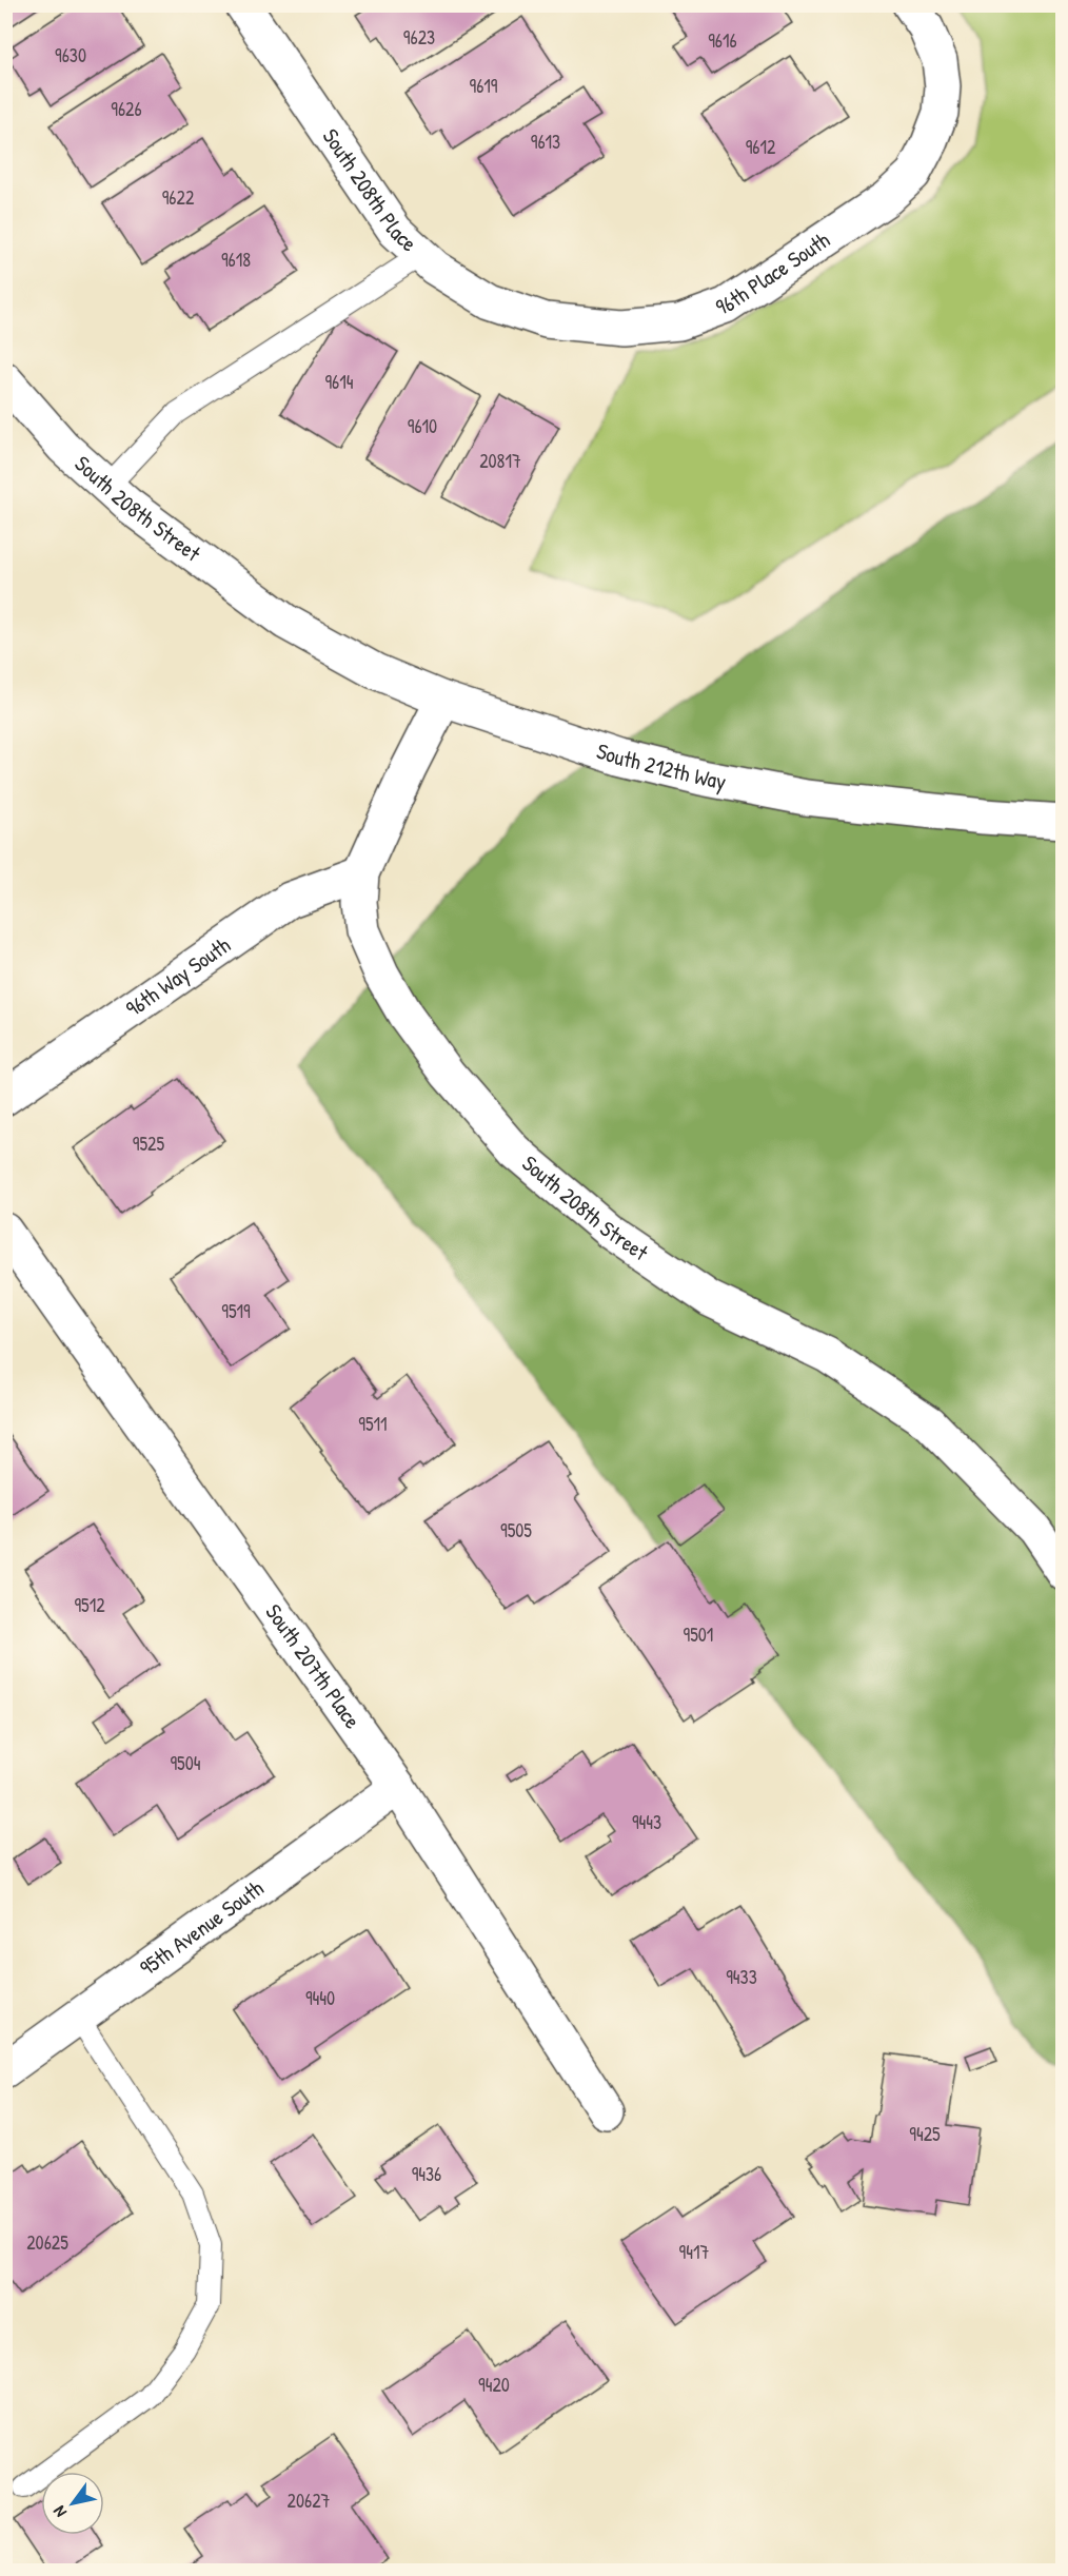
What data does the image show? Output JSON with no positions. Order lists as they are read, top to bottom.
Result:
{
  "streets": {
    "street": [
      "South 208th Place",
      "96th Place South",
      "South 208th Street",
      "South 212th Way",
      "96th Way South",
      "South 207th Place",
      "95th Avenue South"
    ]
  },
  "crossings": [
    ["South 208th Place", "96th Place South"],
    ["South 208th Street", "South 212th Way"],
    ["South 208th Street", "96th Way South"],
    ["South 207th Place", "95th Avenue South"]
  ],
  "house_numbers": [
    "9623",
    "9616",
    "9630",
    "9619",
    "9626",
    "9613",
    "9612",
    "9622",
    "9618",
    "9614",
    "9610",
    "20817",
    "9525",
    "9519",
    "9511",
    "9505",
    "9512",
    "9501",
    "9504",
    "9443",
    "9433",
    "9440",
    "9425",
    "9436",
    "20625",
    "9417",
    "9420",
    "20627"
  ],
  "north": "bottom left"
}
